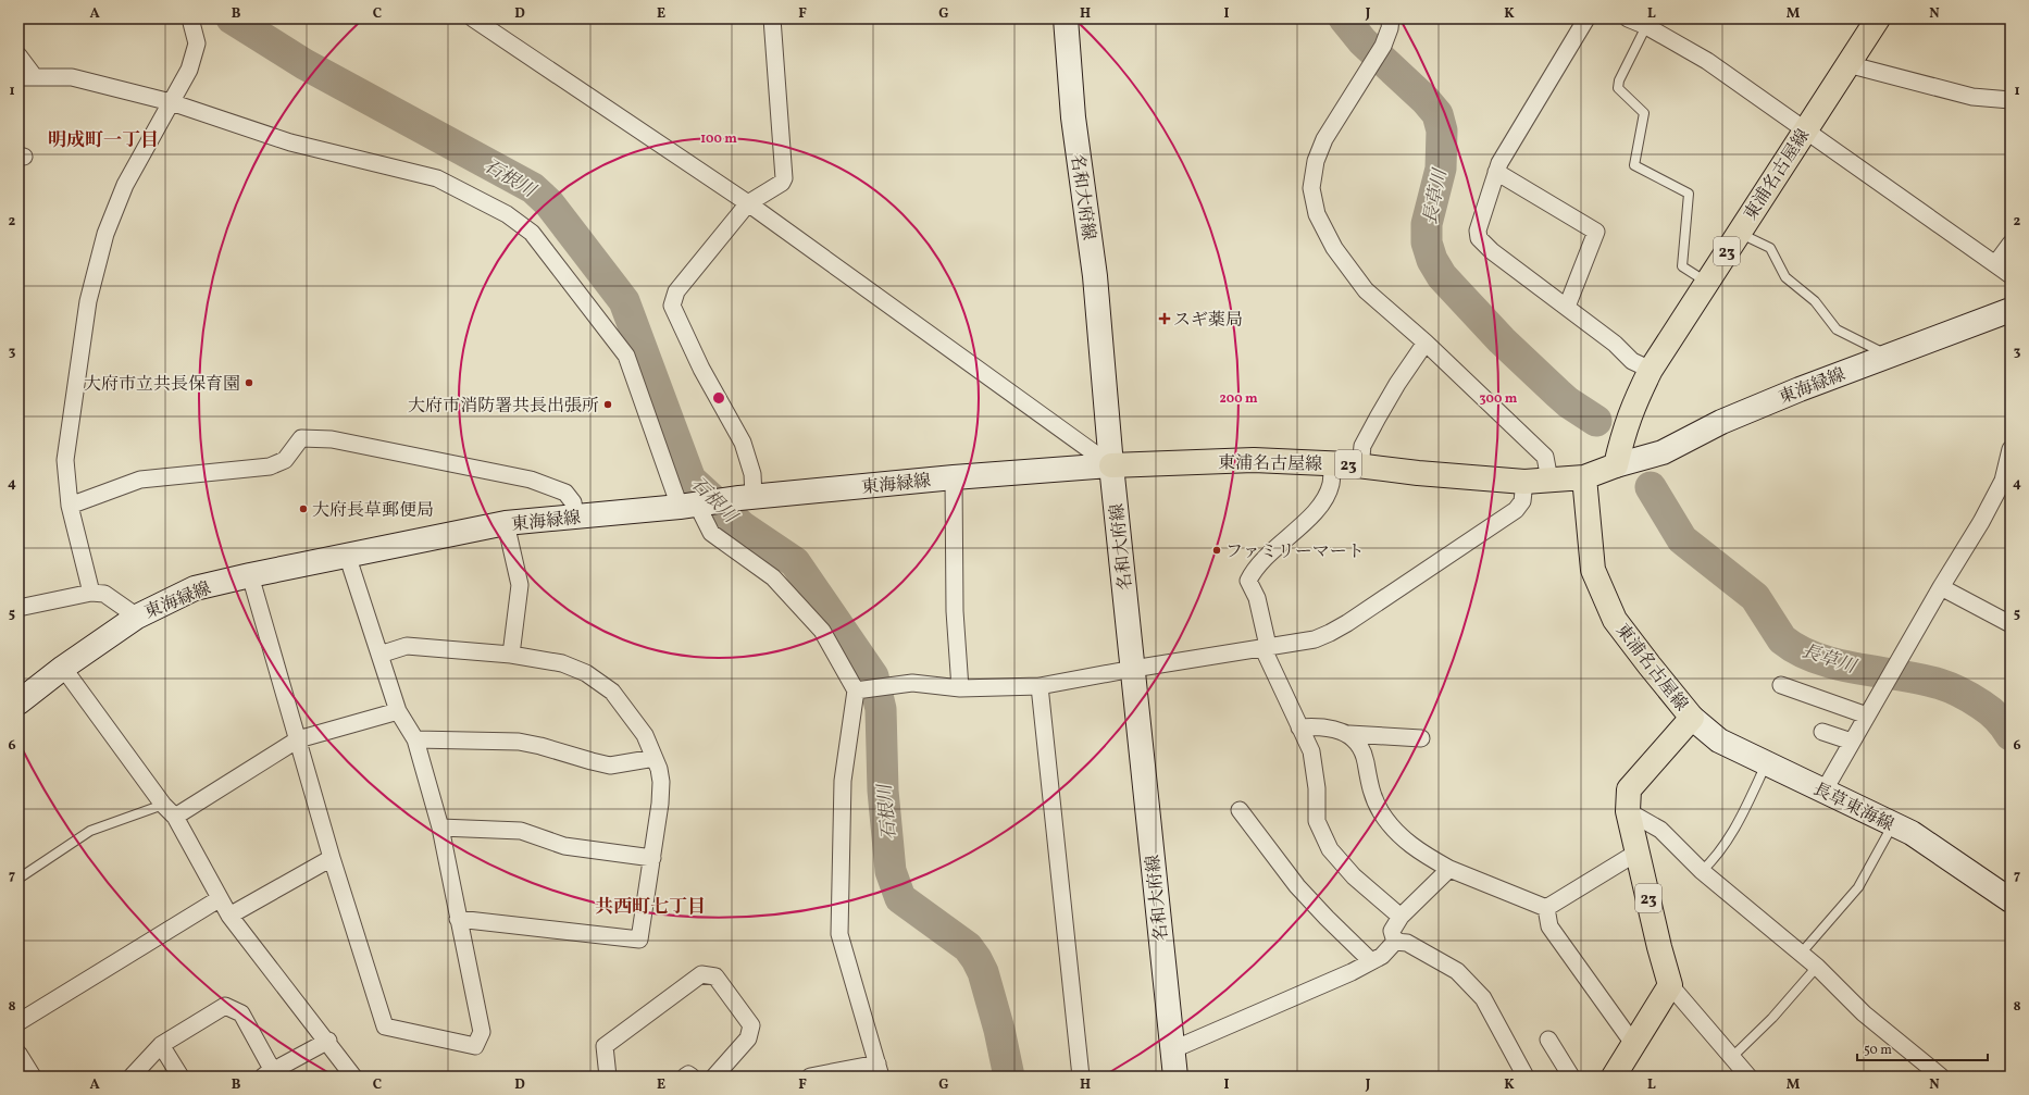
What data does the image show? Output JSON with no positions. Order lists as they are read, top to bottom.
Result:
{
  "streets": {
    "main road": [
      "東浦名古屋線",
      "名和大府線",
      "23",
      "東海緑線",
      "長草東海線"
    ]
  },
  "crossings": [
    ["東浦名古屋線", "名和大府線"],
    ["東浦名古屋線", "東海緑線"],
    ["東浦名古屋線", "長草東海線"],
    ["名和大府線", "東海緑線"]
  ],
  "districts": ["明成町一丁目", "共西町七丁目"],
  "water": ["石根川", "長草川"],
  "places": {
    "health": ["スギ薬局"],
    "other": [
      "大府市立共長保育園",
      "大府市消防署共長出張所",
      "大府長草郵便局",
      "ファミリーマート"
    ]
  },
  "scale_bar": "50 m",
  "grid": {
    "columns": [
      "A",
      "B",
      "C",
      "D",
      "E",
      "F",
      "G",
      "H",
      "I",
      "J",
      "K",
      "L",
      "M",
      "N"
    ],
    "rows": [
      "1",
      "2",
      "3",
      "4",
      "5",
      "6",
      "7",
      "8"
    ]
  },
  "rings": ["100 m", "200 m", "300 m"]
}
